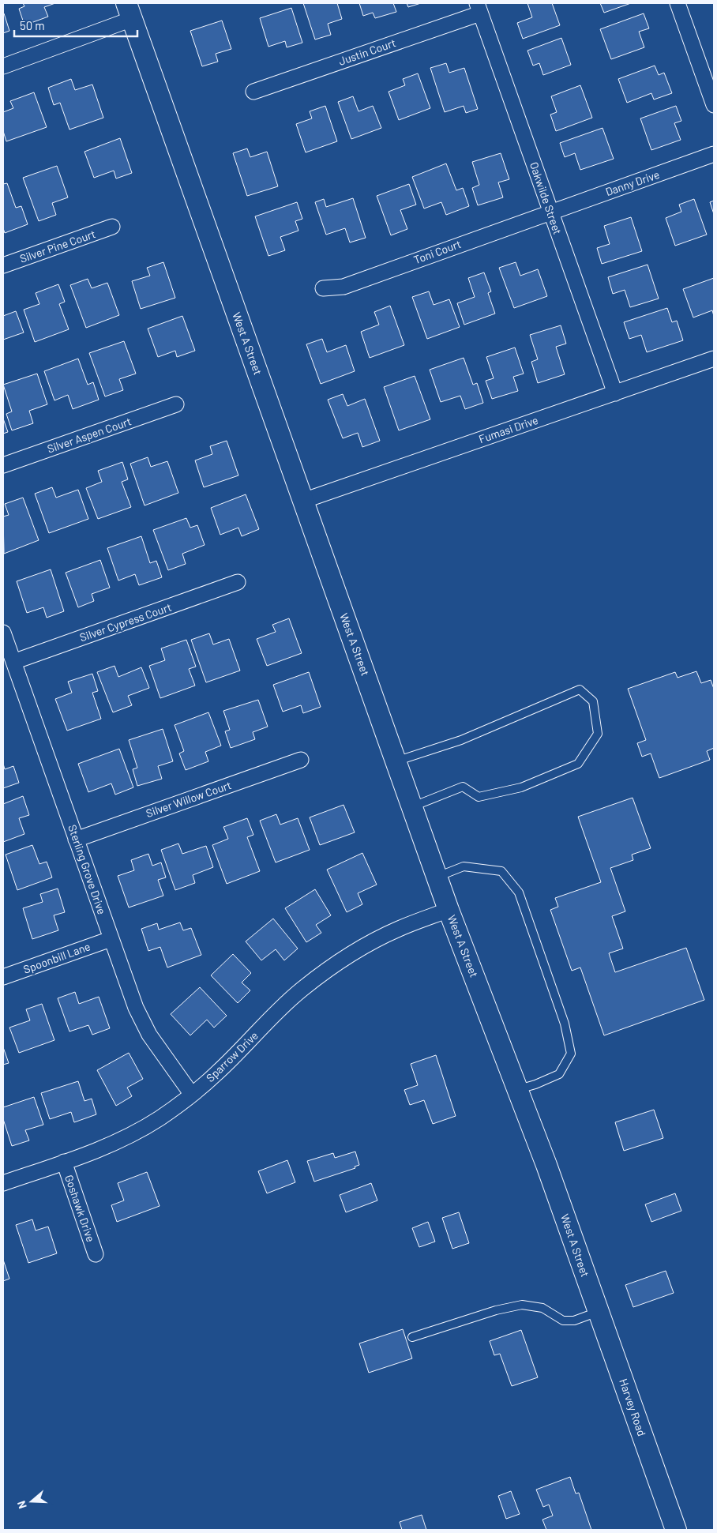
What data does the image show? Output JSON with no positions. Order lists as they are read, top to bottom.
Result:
{
  "streets": {
    "street": [
      "Justin Court",
      "Danny Drive",
      "Oakwilde Street",
      "Silver Pine Court",
      "Toni Court",
      "West A Street",
      "Fumasi Drive",
      "Silver Aspen Court",
      "Silver Cypress Court",
      "Silver Willow Court",
      "Sterling Grove Drive",
      "Spoonbill Lane",
      "Sparrow Drive",
      "Goshawk Drive",
      "Harvey Road"
    ]
  },
  "crossings": [
    ["Justin Court", "Oakwilde Street"],
    ["Danny Drive", "Oakwilde Street"],
    ["Danny Drive", "Toni Court"],
    ["Oakwilde Street", "Toni Court"],
    ["Oakwilde Street", "Fumasi Drive"],
    ["West A Street", "Fumasi Drive"],
    ["West A Street", "Sparrow Drive"],
    ["West A Street", "Harvey Road"],
    ["Silver Cypress Court", "Sterling Grove Drive"],
    ["Silver Willow Court", "Sterling Grove Drive"],
    ["Sterling Grove Drive", "Spoonbill Lane"],
    ["Sterling Grove Drive", "Sparrow Drive"],
    ["Sparrow Drive", "Goshawk Drive"]
  ],
  "scale_bar": "50 m",
  "north": "left"
}
